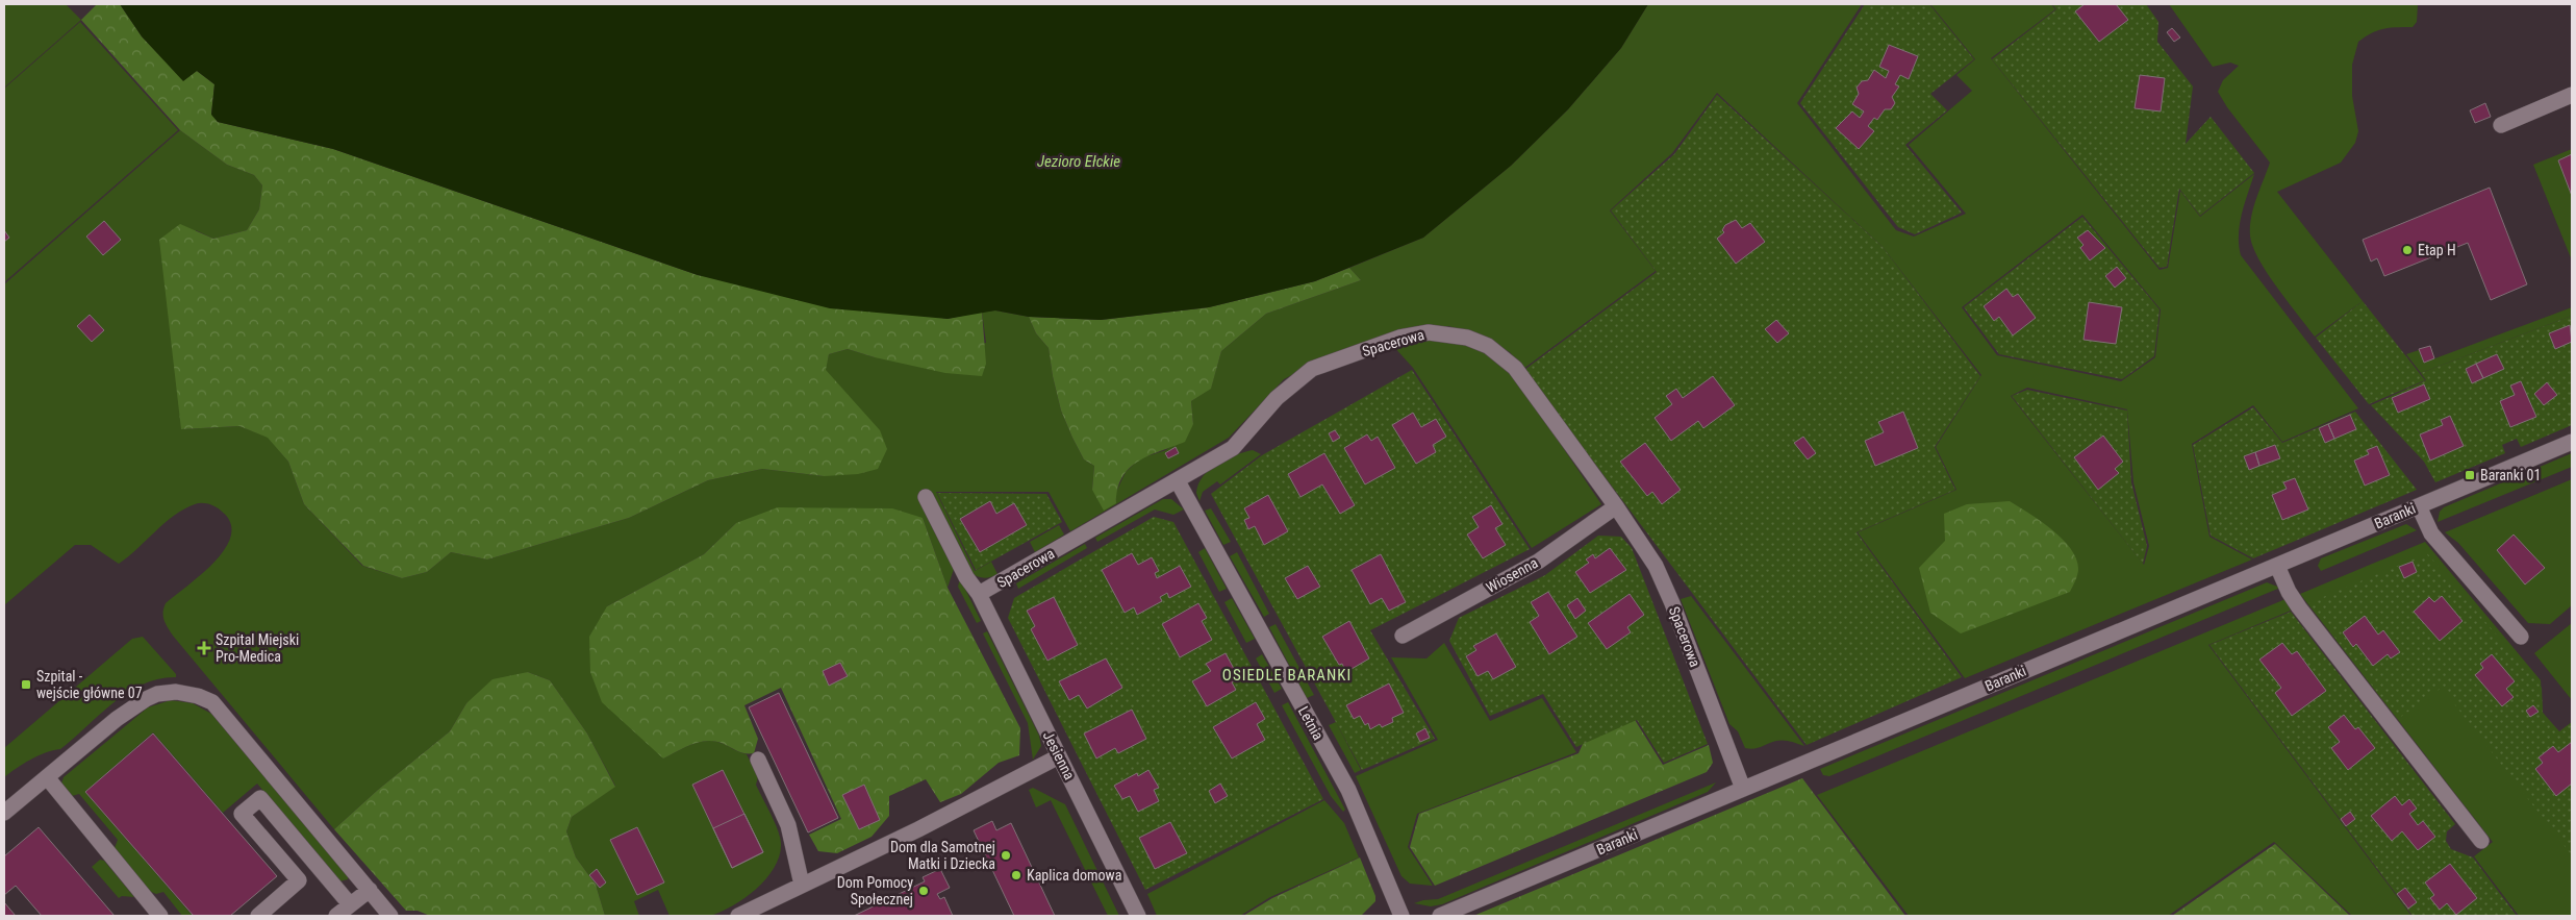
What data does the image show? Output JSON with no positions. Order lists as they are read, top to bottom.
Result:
{
  "streets": {
    "street": [
      "Spacerowa",
      "Baranki",
      "Wiosenna",
      "Letnia",
      "Jesienna"
    ]
  },
  "crossings": [
    ["Spacerowa", "Baranki"],
    ["Spacerowa", "Wiosenna"],
    ["Spacerowa", "Letnia"],
    ["Spacerowa", "Jesienna"]
  ],
  "districts": ["OSIEDLE BARANKI"],
  "water": ["Jezioro Ełckie"],
  "places": {
    "other": [
      "Etap H",
      "Dom dla Samotnej Matki i Dziecka",
      "Kaplica domowa",
      "Dom Pomocy Społecznej"
    ],
    "transit": ["Baranki 01", "Szpital - wejście główne 07"],
    "health": ["Szpital Miejski Pro-Medica"]
  }
}
